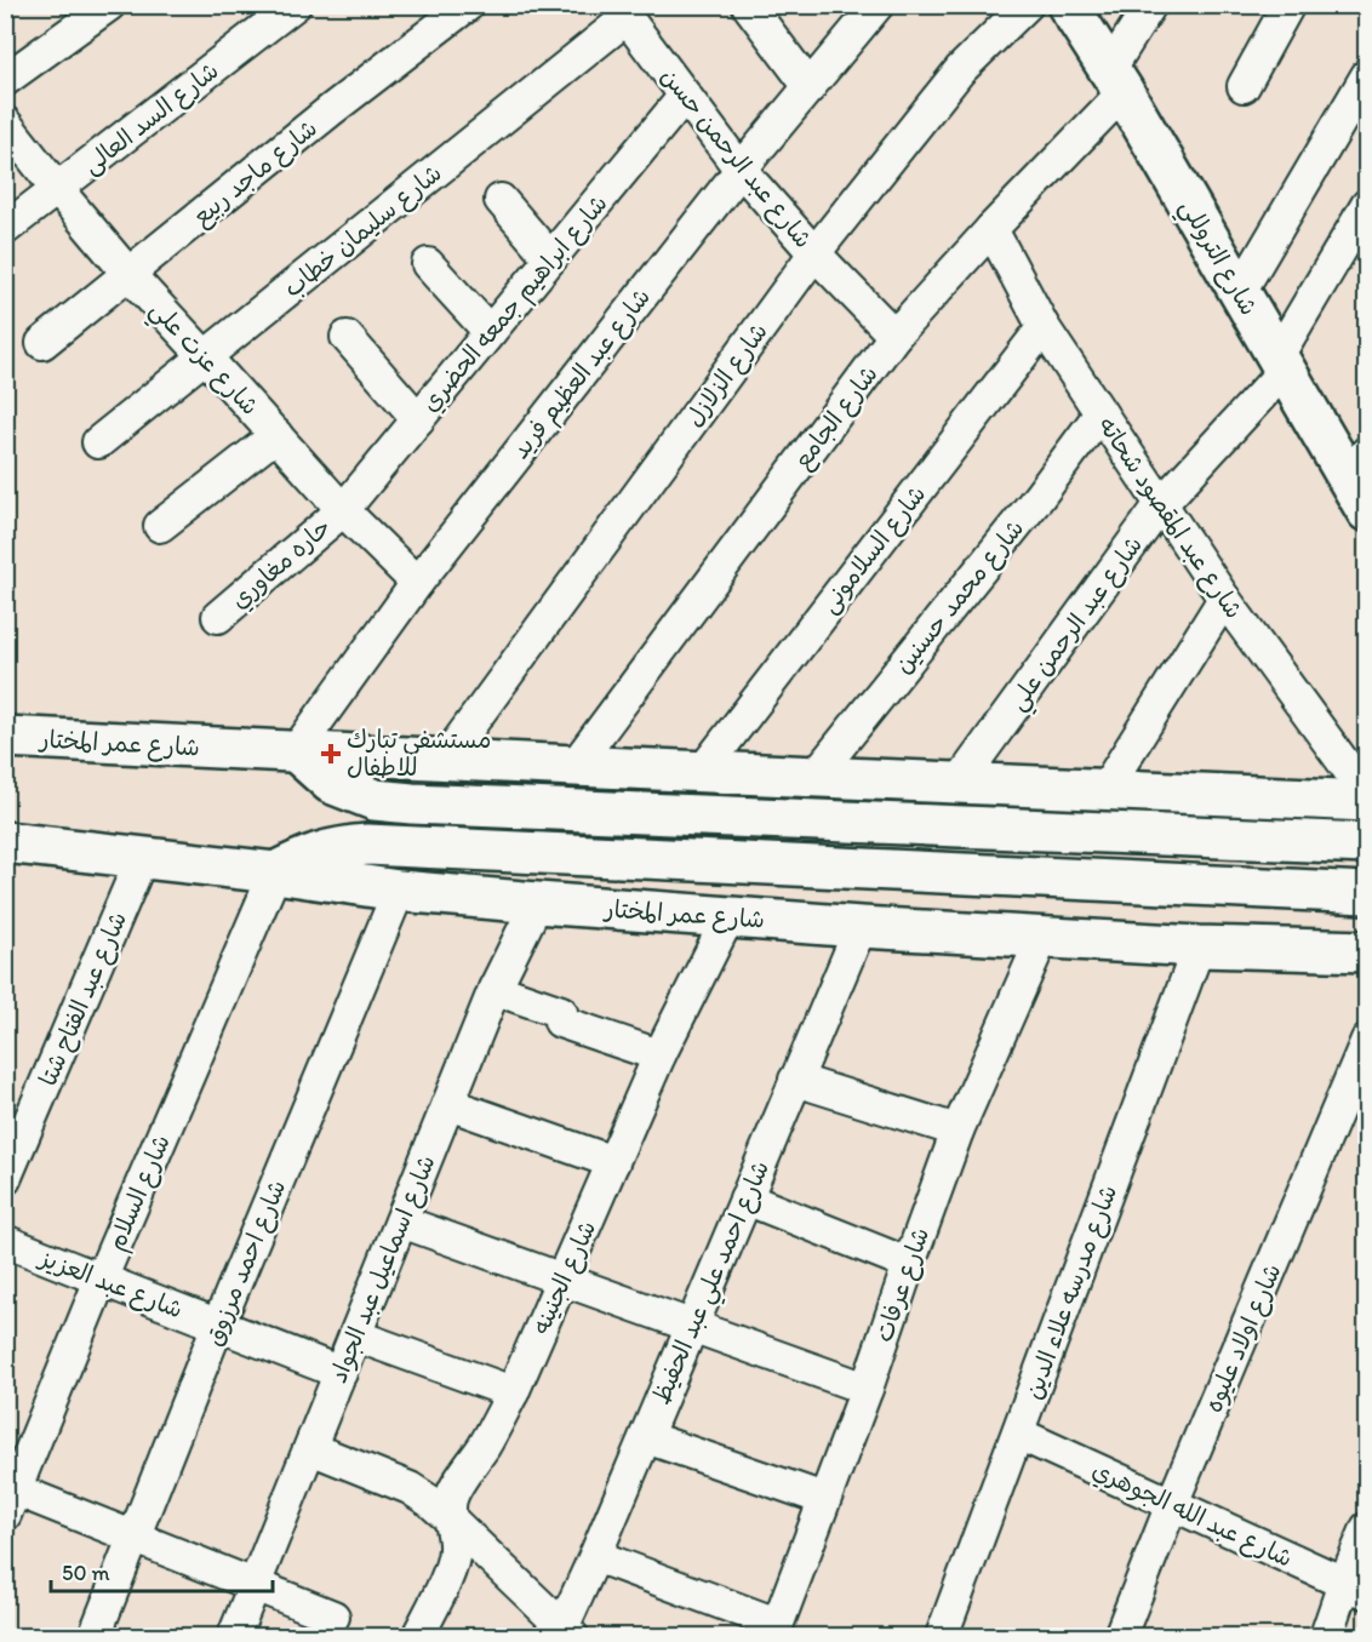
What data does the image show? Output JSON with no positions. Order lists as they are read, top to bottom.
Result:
{
  "streets": {
    "main road": ["شارع التروللي", "شارع عمر المختار"],
    "street": [
      "شارع السد العالى",
      "شارع عبد الرحمن حسن",
      "شارع ماجد ربيع",
      "شارع سليمان خطاب",
      "شارع ابراهيم جمعه الحضري",
      "شارع عزت علي",
      "شارع عبد العظيم فريد",
      "شارع الزلازل",
      "شارع الجامع",
      "شارع عبد المقصود شحاته",
      "شارع السلامونى",
      "حاره مغاوري",
      "شارع محمد حسنين",
      "شارع عبد الرحمن علي",
      "شارع عبد الفتاح شتا",
      "شارع السلام",
      "شارع احمد مرزوق",
      "شارع اسماعيل عبد الجواد",
      "شارع الجنينه",
      "شارع احمد علي عبد الحفيظ",
      "شارع عبد العزيز",
      "شارع عرفات",
      "شارع مدرسه علاء الدين",
      "شارع اولاد عليوه",
      "شارع عبد الله الجوهري"
    ]
  },
  "crossings": [
    ["شارع السد العالى", "شارع عزت علي"],
    ["شارع عبد الرحمن حسن", "شارع سليمان خطاب"],
    ["شارع عبد الرحمن حسن", "شارع ابراهيم جمعه الحضري"],
    ["شارع عبد الرحمن حسن", "شارع عبد العظيم فريد"],
    ["شارع عبد الرحمن حسن", "شارع الزلازل"],
    ["شارع عبد الرحمن حسن", "شارع الجامع"],
    ["شارع ماجد ربيع", "شارع عزت علي"],
    ["شارع سليمان خطاب", "شارع عزت علي"],
    ["شارع التروللي", "شارع الجامع"],
    ["شارع التروللي", "شارع عبد الرحمن علي"],
    ["شارع ابراهيم جمعه الحضري", "شارع عزت علي"],
    ["شارع ابراهيم جمعه الحضري", "حاره مغاوري"],
    ["شارع عزت علي", "شارع عبد العظيم فريد"],
    ["شارع عزت علي", "حاره مغاوري"],
    ["شارع عبد العظيم فريد", "شارع عمر المختار"],
    ["شارع الزلازل", "شارع عمر المختار"],
    ["شارع الجامع", "شارع عبد المقصود شحاته"],
    ["شارع الجامع", "شارع عمر المختار"],
    ["شارع عبد المقصود شحاته", "شارع السلامونى"],
    ["شارع عبد المقصود شحاته", "شارع محمد حسنين"],
    ["شارع عبد المقصود شحاته", "شارع عبد الرحمن علي"],
    ["شارع السلامونى", "شارع عمر المختار"],
    ["شارع محمد حسنين", "شارع عمر المختار"],
    ["شارع عبد الرحمن علي", "شارع عمر المختار"],
    ["شارع عمر المختار", "شارع عبد الفتاح شتا"],
    ["شارع عمر المختار", "شارع السلام"],
    ["شارع عمر المختار", "شارع احمد مرزوق"],
    ["شارع عمر المختار", "شارع اسماعيل عبد الجواد"],
    ["شارع عمر المختار", "شارع الجنينه"],
    ["شارع عمر المختار", "شارع احمد علي عبد الحفيظ"],
    ["شارع عمر المختار", "شارع عرفات"],
    ["شارع عمر المختار", "شارع مدرسه علاء الدين"],
    ["شارع السلام", "شارع عبد العزيز"],
    ["شارع احمد مرزوق", "شارع عبد العزيز"],
    ["شارع اسماعيل عبد الجواد", "شارع عبد العزيز"],
    ["شارع مدرسه علاء الدين", "شارع عبد الله الجوهري"],
    ["شارع اولاد عليوه", "شارع عبد الله الجوهري"]
  ],
  "places": {
    "health": ["مستشفى تبارك للاطفال"]
  },
  "scale_bar": "50 m"
}
